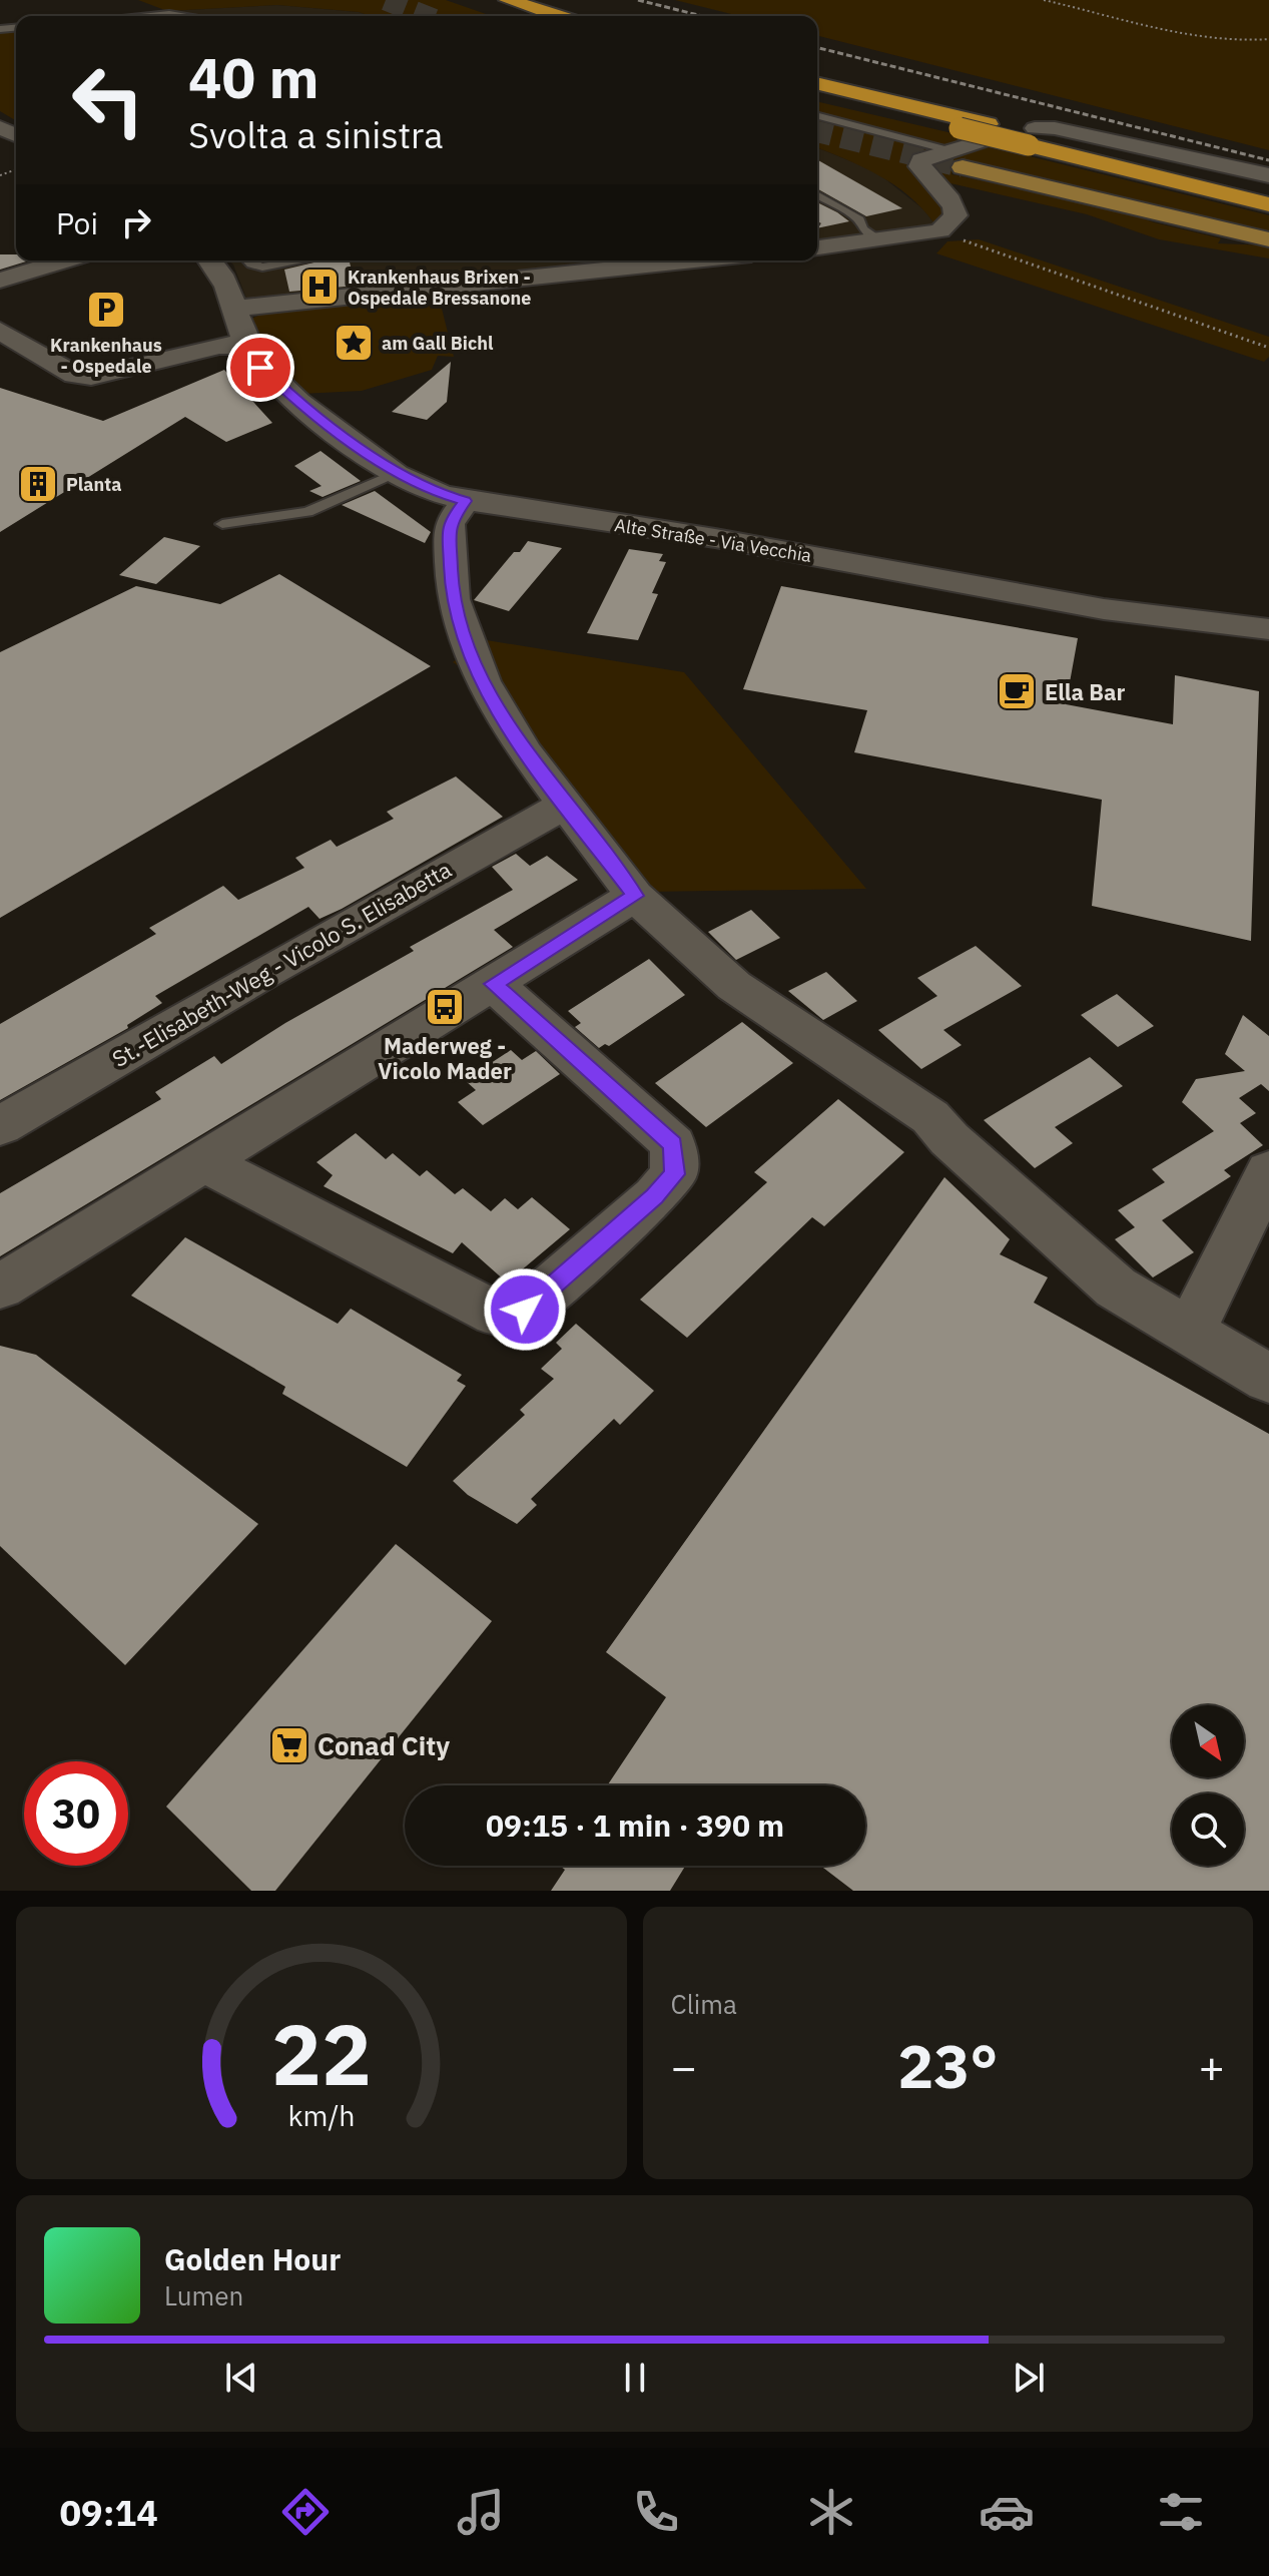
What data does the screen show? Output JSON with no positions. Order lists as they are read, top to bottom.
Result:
{
  "streets": {
    "street": ["Alte Straße - Via Vecchia", "St.-Elisabeth-Weg - Vicolo S. Elisabetta"]
  },
  "places": {
    "hospital": ["Krankenhaus Brixen - Ospedale Bressanone"],
    "parking": ["Krankenhaus - Ospedale"],
    "place": ["am Gall Bichl"],
    "building": ["Planta"],
    "cafe": ["Ella Bar"],
    "bus stop": ["Maderweg - Vicolo Mader"],
    "supermarket": ["Conad City"]
  },
  "north": "bottom right",
  "page": {
    "turn": ["40 m", "Svolta a sinistra"],
    "then": "Poi",
    "limit": "30",
    "trip": "09:15 · 1 min · 390 m",
    "tile": "Clima",
    "heat": ["−", "23°", "+"],
    "song": ["Golden Hour", "Lumen"],
    "tabs": "09:14",
    "gauge": ["22", "km/h"]
  }
}
